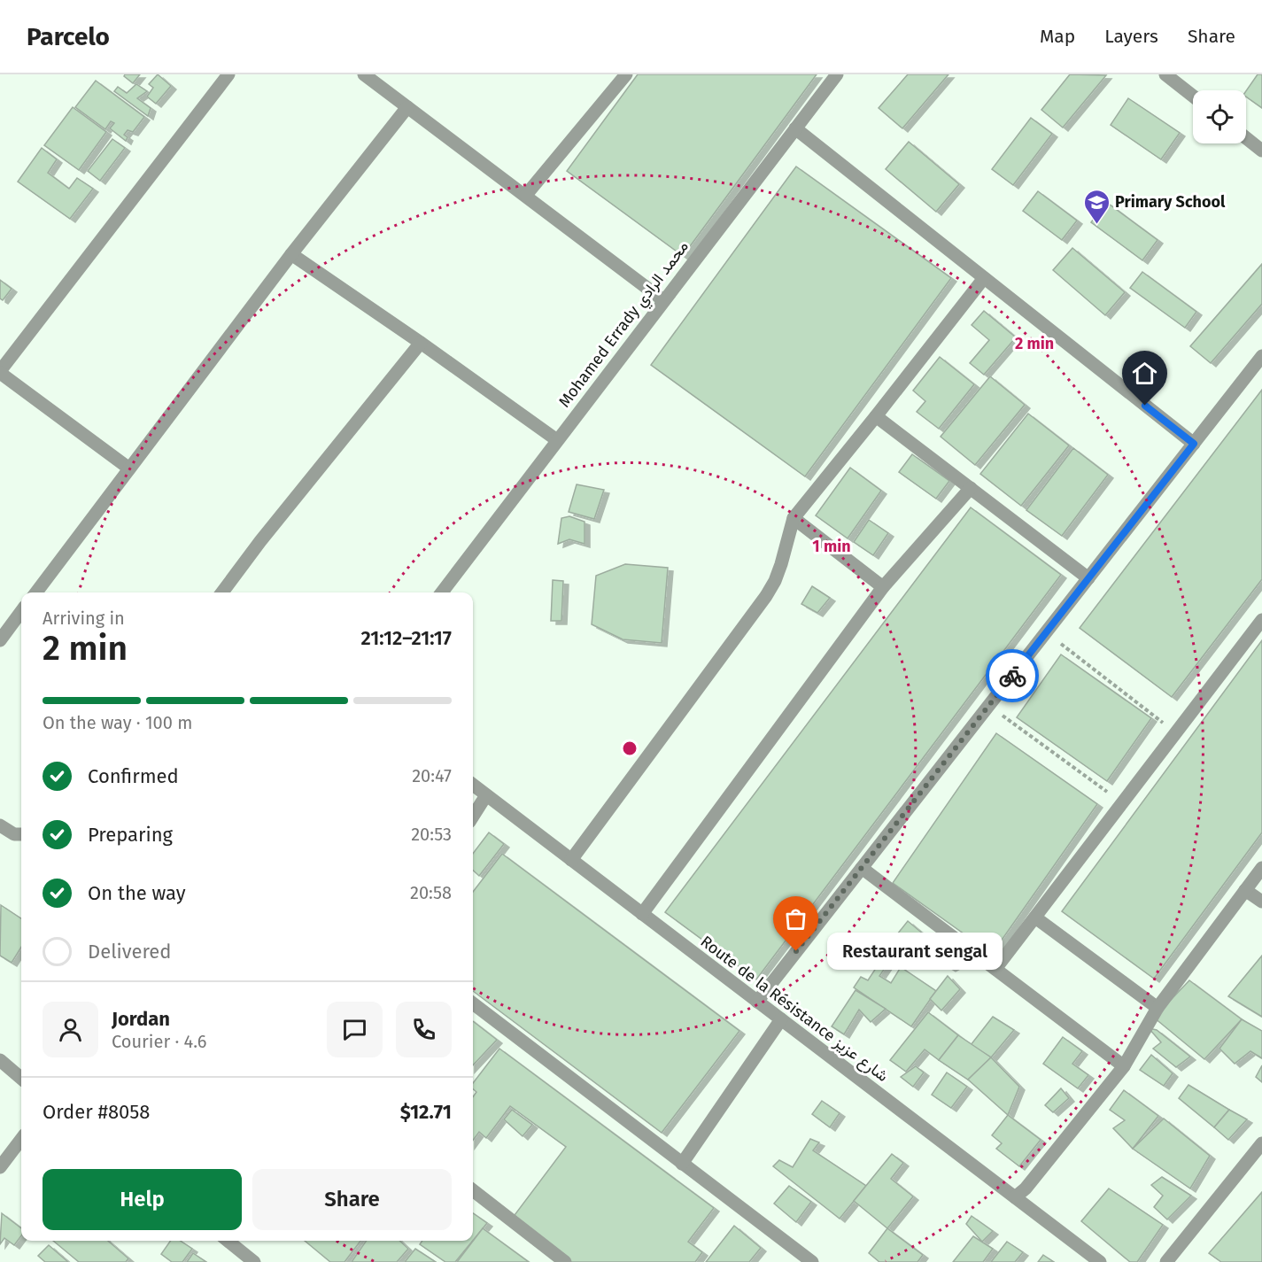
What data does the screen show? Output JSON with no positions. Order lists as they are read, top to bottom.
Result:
{
  "streets": {
    "street": ["Mohamed Errady محمد الرادي", "Route de la Résistance شارع عزيز"]
  },
  "places": {
    "school or university": ["Primary School"],
    "other": ["Restaurant sengal"]
  },
  "page": {
    "header": "Parcelo",
    "nav": ["Map", "Layers", "Share"],
    "heading": ["2 min", "Arriving in", "21:12–21:17"],
    "panel": [
      "Jordan",
      "Courier · 4.6",
      "Order #8058",
      "$12.71"
    ],
    "bar": "On the way · 100 m",
    "list": [
      ["Confirmed", "20:47"],
      ["Preparing", "20:53"],
      ["On the way", "20:58"],
      "Delivered"
    ],
    "bubble": "Restaurant sengal",
    "buttons": ["Help", "Share"]
  },
  "rings": ["2 min", "1 min"]
}
